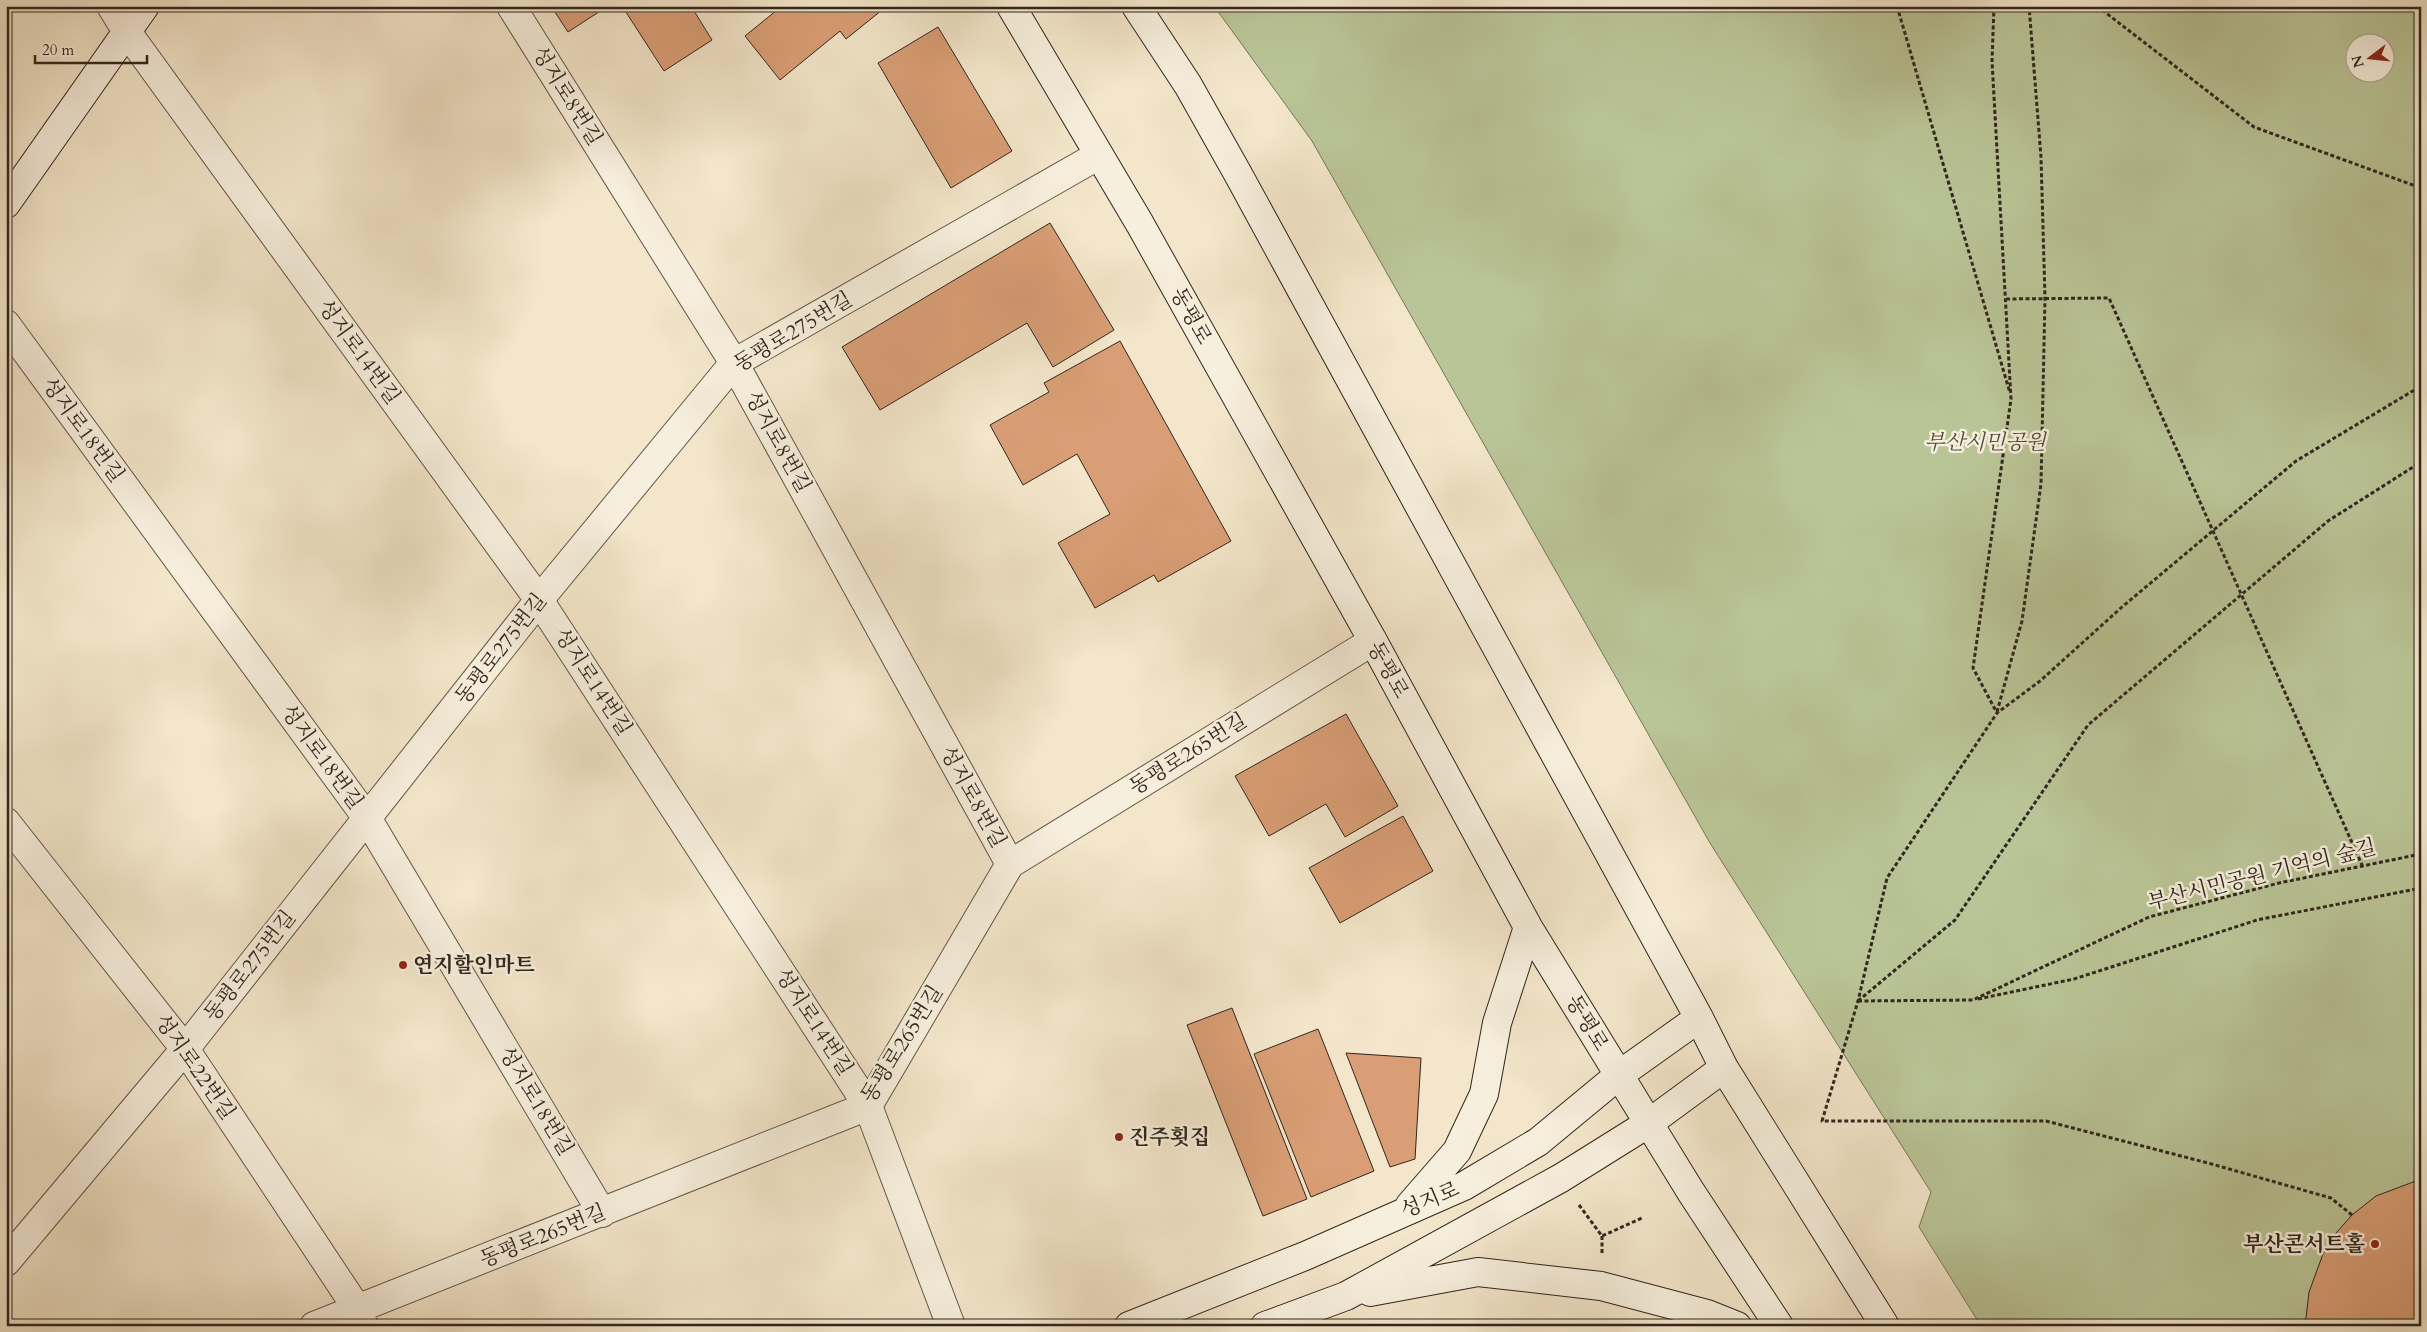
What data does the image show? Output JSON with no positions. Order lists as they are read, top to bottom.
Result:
{
  "streets": {
    "street": [
      "성지로8번길",
      "동평로",
      "동평로275번길",
      "성지로14번길",
      "성지로18번길",
      "동평로265번길",
      "성지로22번길",
      "성지로"
    ],
    "path": ["부산시민공원 기억의 숲길"]
  },
  "crossings": [
    ["성지로8번길", "동평로275번길"],
    ["성지로8번길", "동평로265번길"],
    ["동평로", "동평로275번길"],
    ["동평로", "동평로265번길"],
    ["동평로", "성지로"],
    ["동평로275번길", "성지로14번길"],
    ["동평로275번길", "성지로18번길"],
    ["동평로275번길", "성지로22번길"],
    ["성지로14번길", "동평로265번길"],
    ["성지로18번길", "동평로265번길"],
    ["동평로265번길", "성지로22번길"]
  ],
  "parks": ["부산시민공원"],
  "places": ["연지할인마트", "진주횟집", "부산콘서트홀"],
  "scale_bar": "20 m",
  "north": "left"
}
